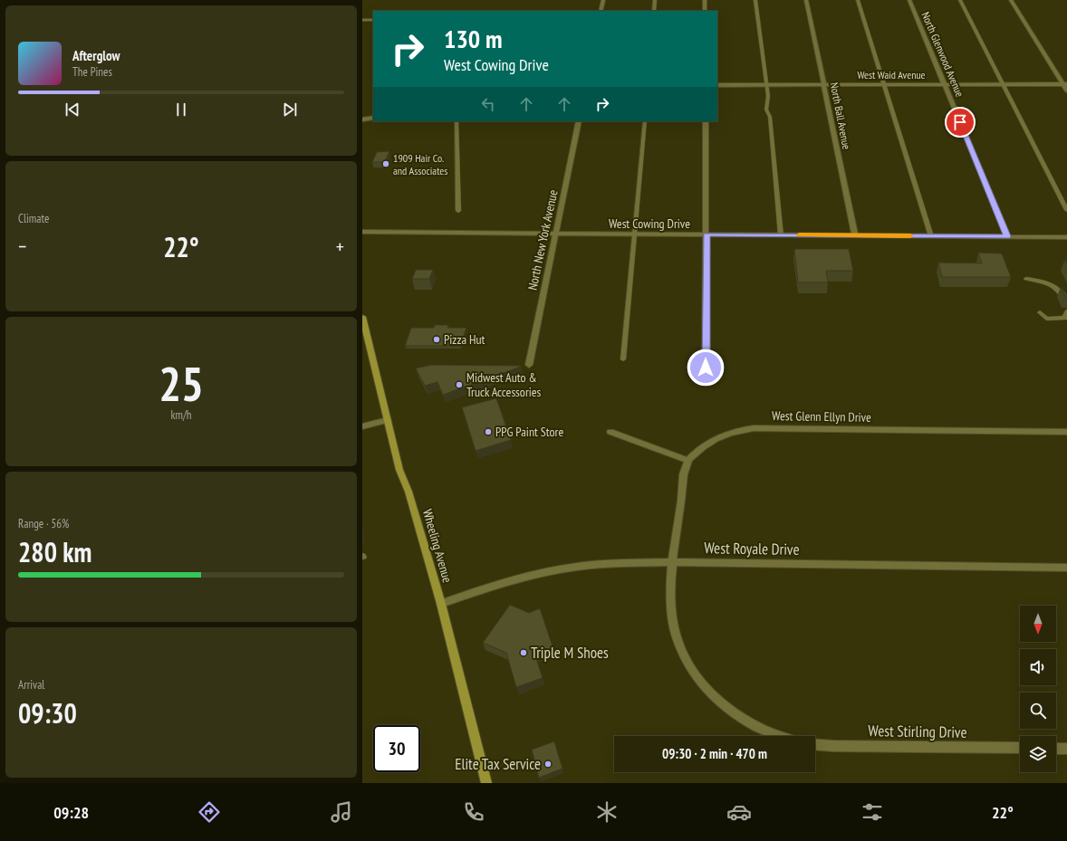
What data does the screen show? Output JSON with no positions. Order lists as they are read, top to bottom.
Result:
{
  "streets": {
    "main road": ["Wheeling Avenue"],
    "street": [
      "North Glenwood Avenue",
      "West Waid Avenue",
      "North Ball Avenue",
      "West Cowing Drive",
      "North New York Avenue",
      "West Glenn Ellyn Drive",
      "West Royale Drive",
      "West Stirling Drive"
    ]
  },
  "crossings": [
    ["North Glenwood Avenue", "West Waid Avenue"],
    ["North Glenwood Avenue", "West Cowing Drive"],
    ["West Waid Avenue", "North Ball Avenue"],
    ["North Ball Avenue", "West Cowing Drive"],
    ["West Cowing Drive", "North New York Avenue"],
    ["Wheeling Avenue", "West Royale Drive"]
  ],
  "places": [
    "1909 Hair Co. and Associates",
    "Pizza Hut",
    "Midwest Auto & Truck Accessories",
    "PPG Paint Store",
    "Triple M Shoes",
    "Elite Tax Service"
  ],
  "north": "bottom",
  "page": {
    "turn": ["130 m", "West Cowing Drive"],
    "song": ["Afterglow", "The Pines"],
    "tile": [
      "Climate",
      ["25", "km/h"],
      ["Range · 56%", "280 km"],
      ["Arrival", "09:30"]
    ],
    "heat": ["−", "22°", "+"],
    "limit": "30",
    "trip": "09:30 · 2 min · 470 m",
    "tabs": ["09:28", "22°"]
  }
}
